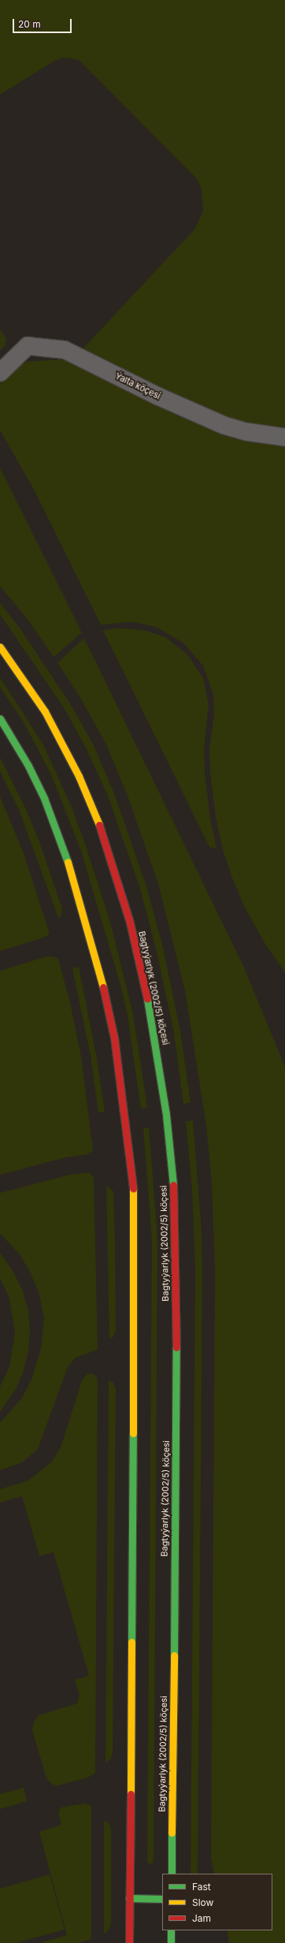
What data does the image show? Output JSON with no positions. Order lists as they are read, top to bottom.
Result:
{
  "streets": {
    "street": ["Ýalta köçesi", "Bagtyýarlyk (2002/5) köçesi"]
  },
  "legend": ["Fast", "Slow", "Jam"],
  "scale_bar": "20 m"
}
